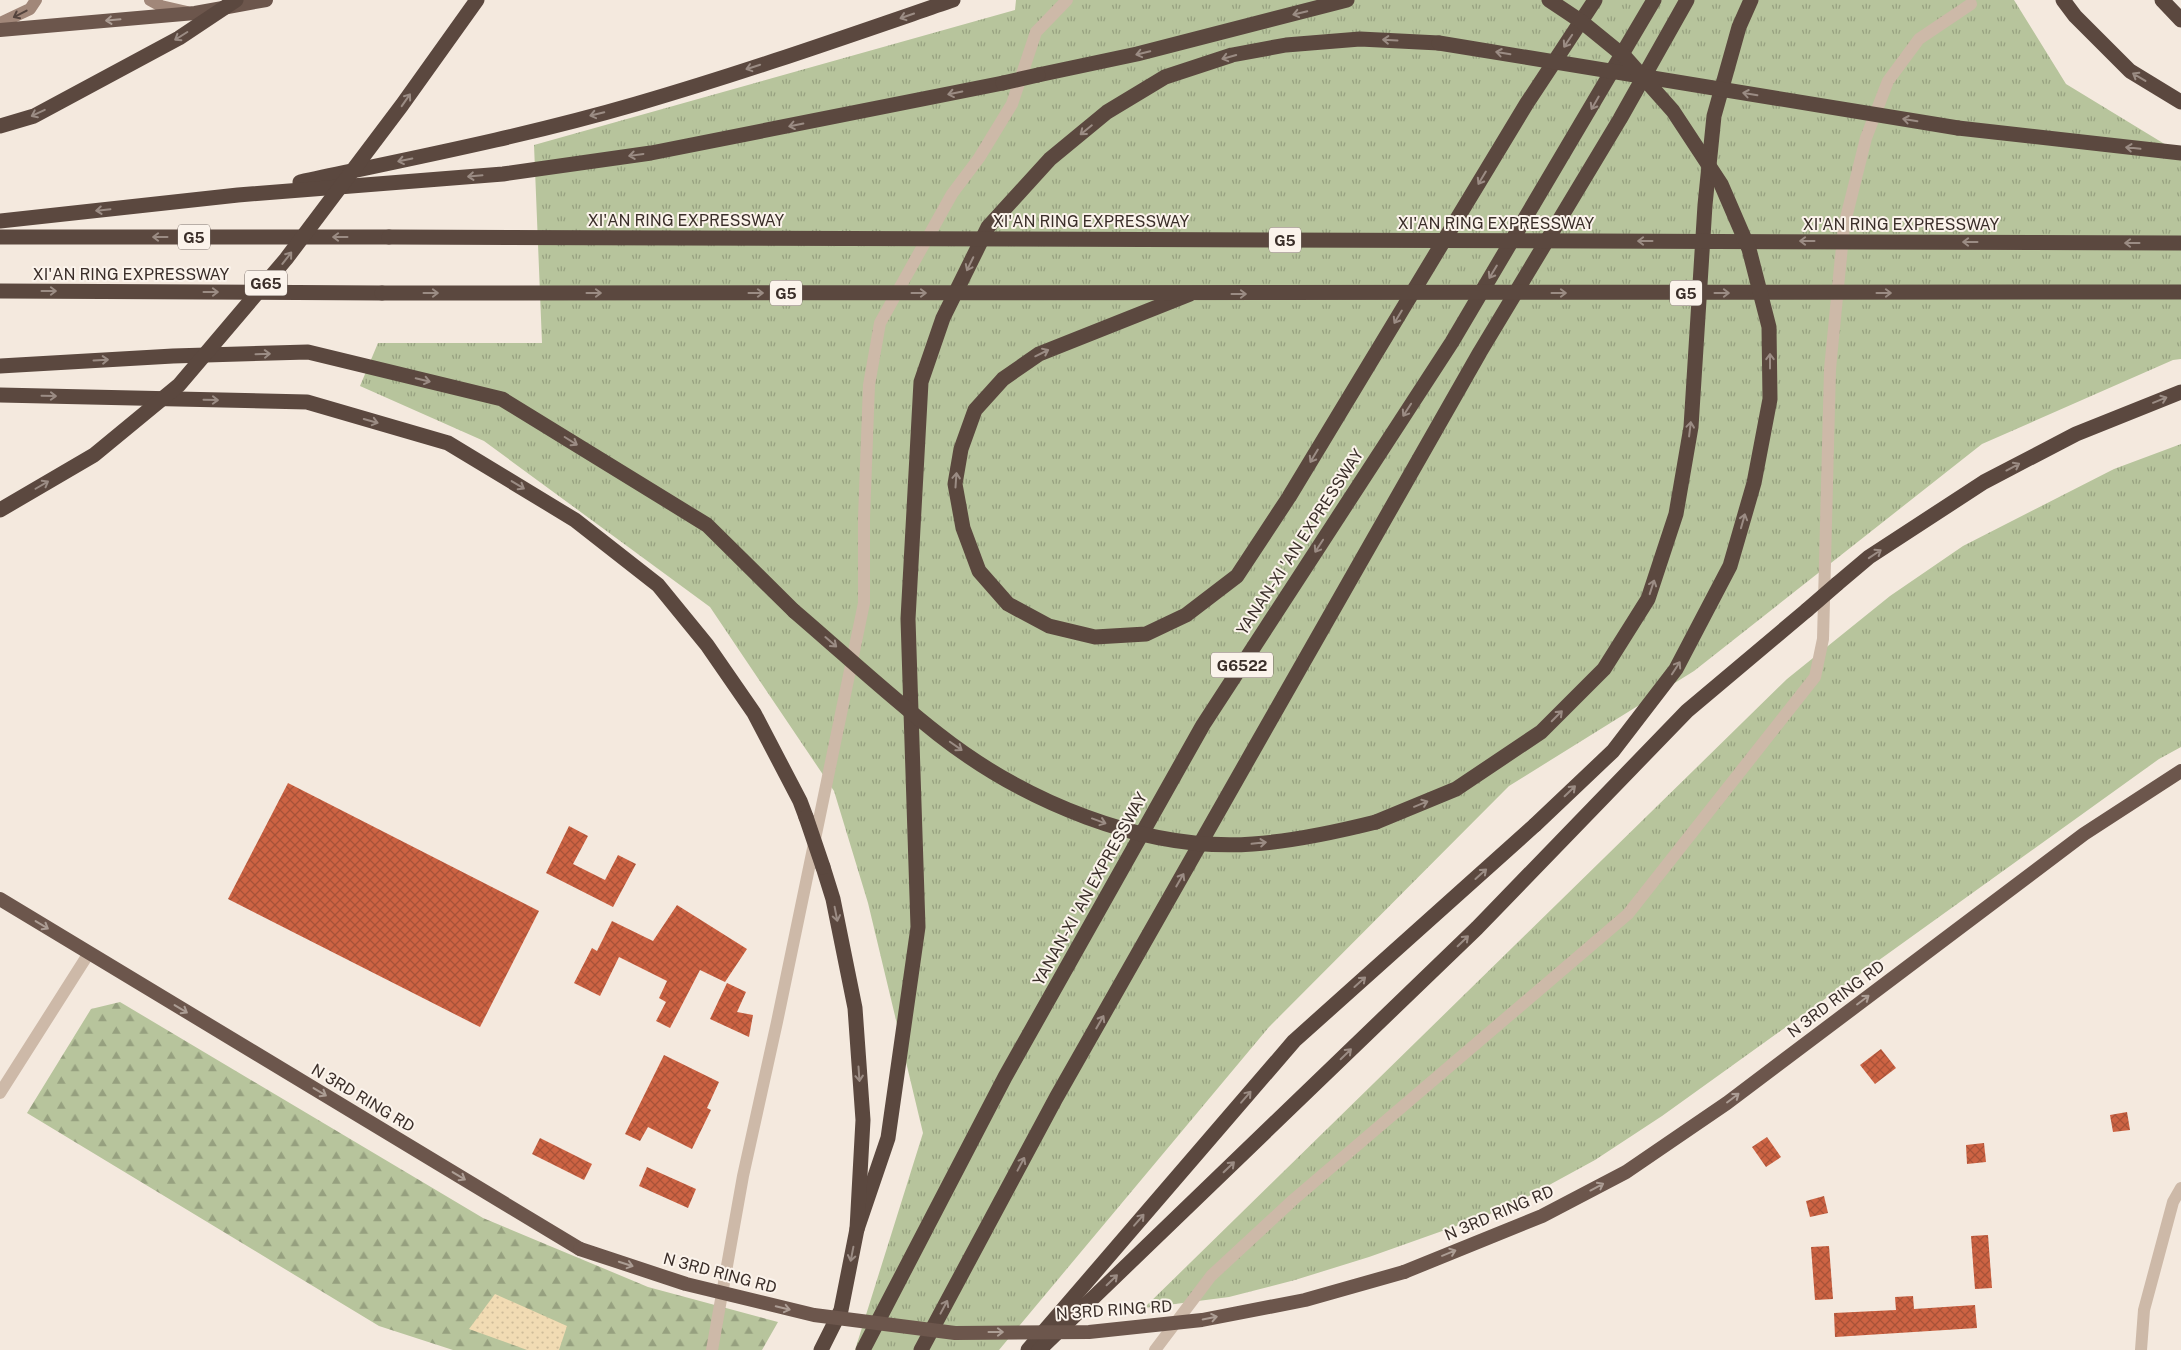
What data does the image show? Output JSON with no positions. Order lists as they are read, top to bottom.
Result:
{
  "streets": {
    "highway": [
      "XI'AN RING EXPRESSWAY",
      "G5",
      "G65",
      "YANAN-XI 'AN EXPRESSWAY",
      "G6522",
      "N 3RD RING RD"
    ]
  },
  "one_way": ["N 3RD RING RD"]
}
